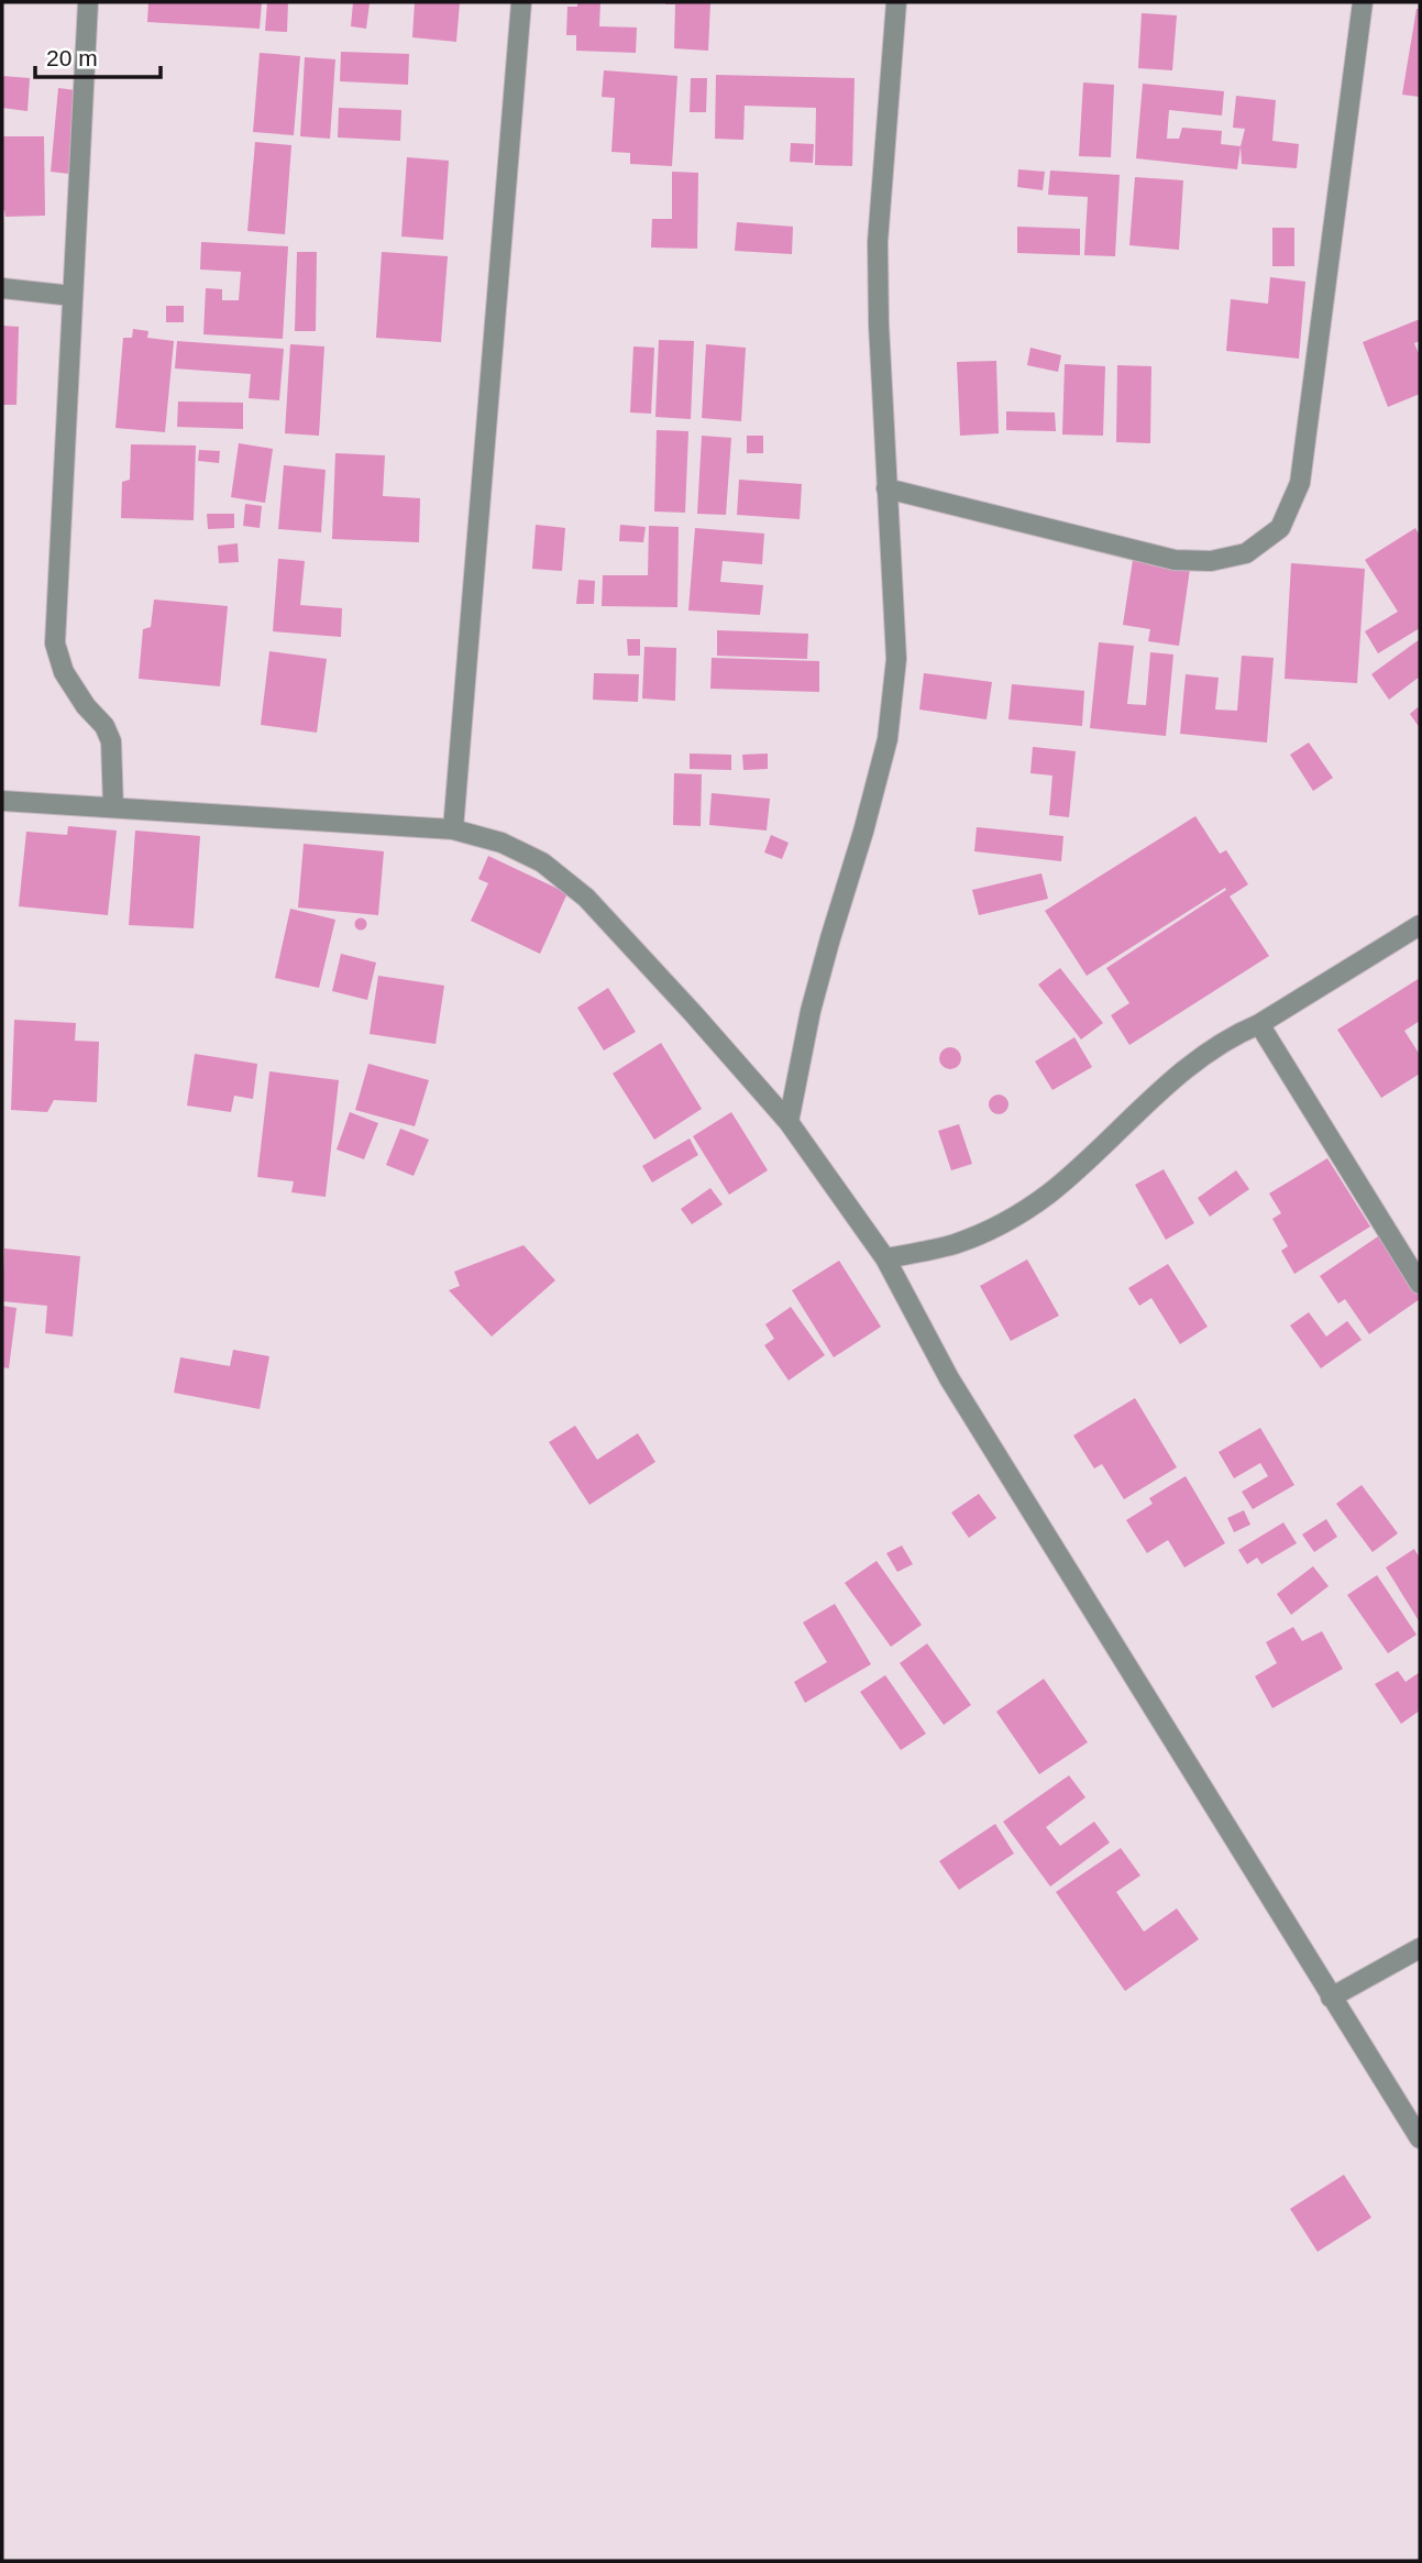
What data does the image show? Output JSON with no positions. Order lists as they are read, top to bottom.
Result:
{
  "scale_bar": "20 m"
}
